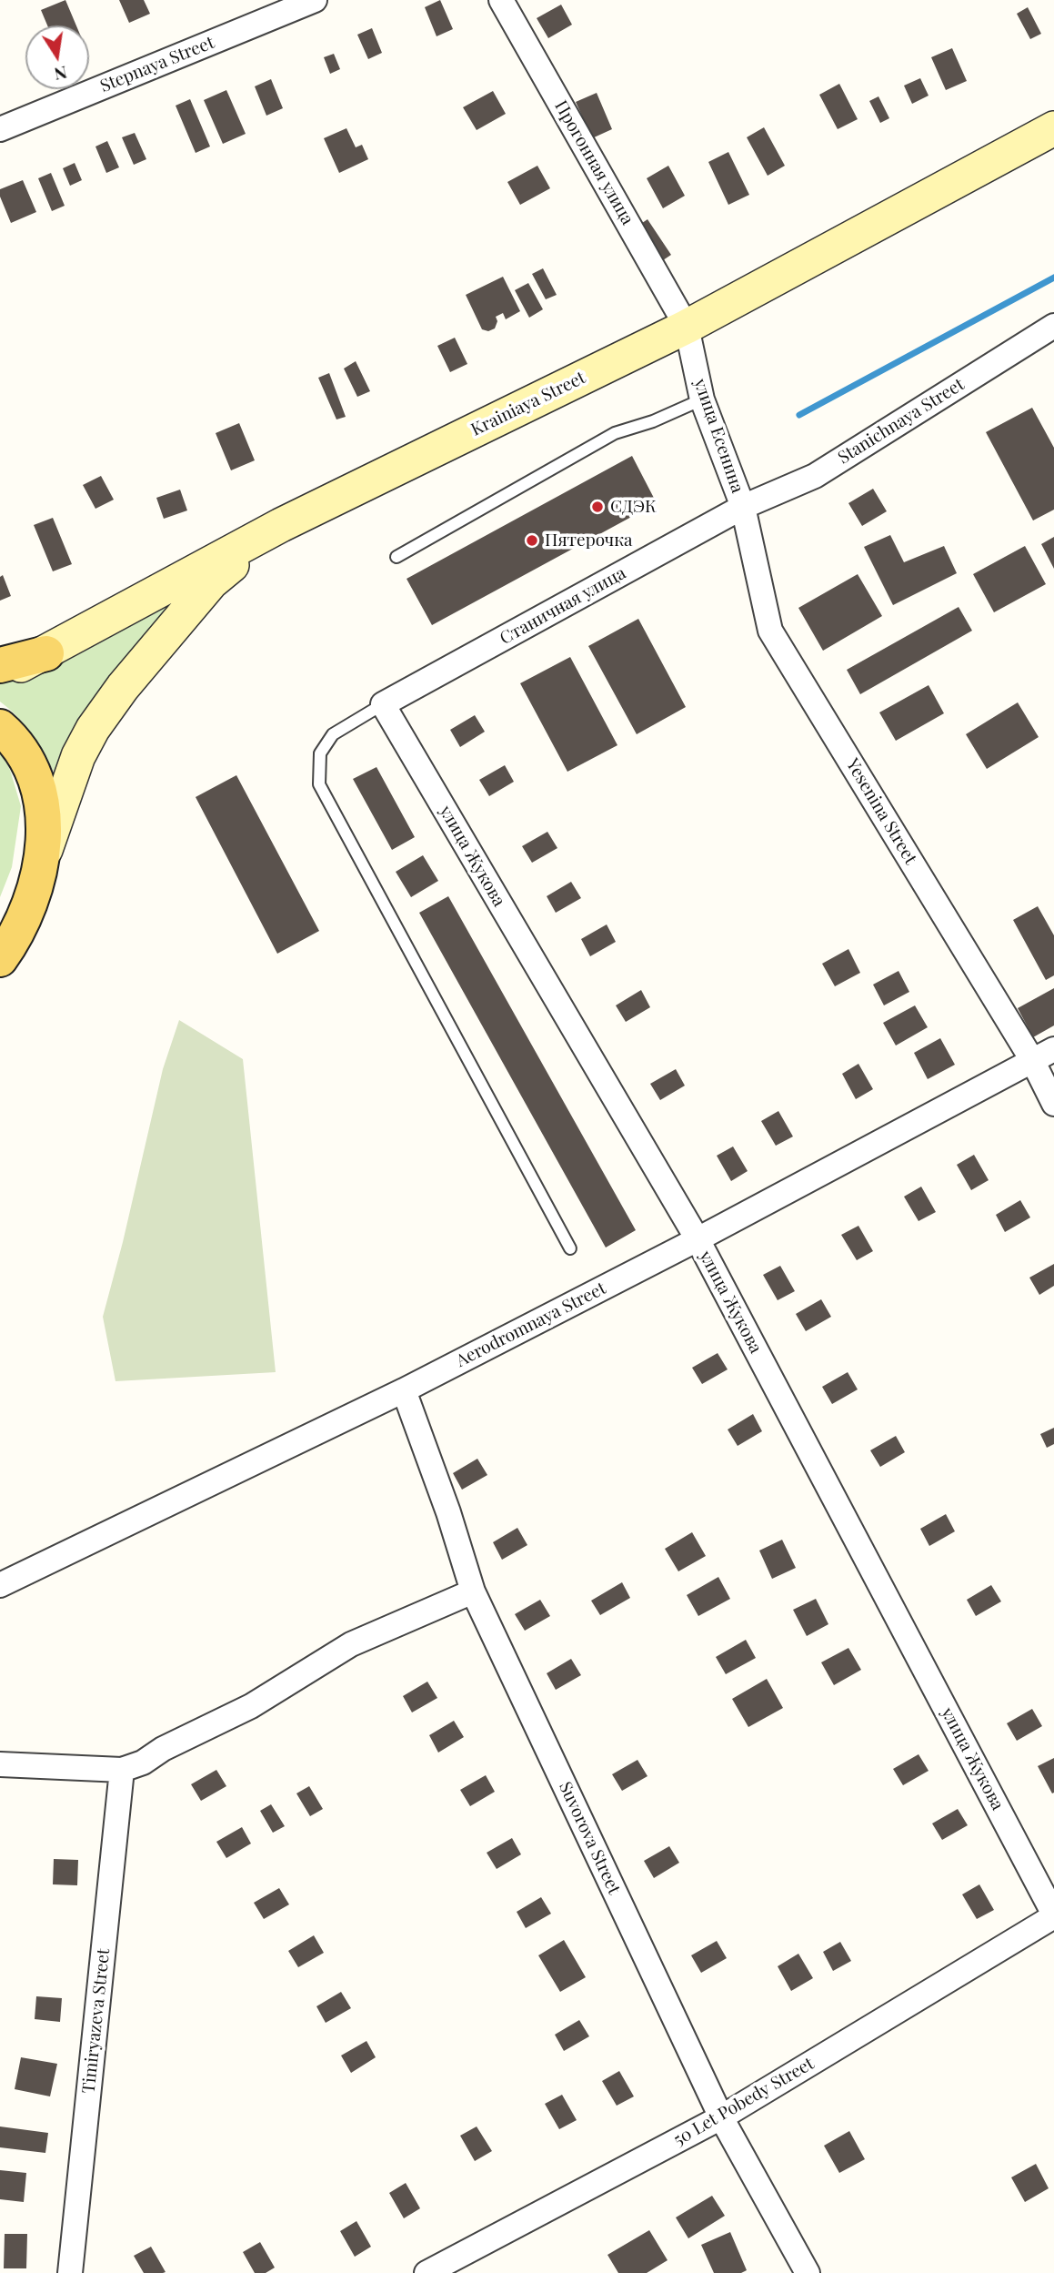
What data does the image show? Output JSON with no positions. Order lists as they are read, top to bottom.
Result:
{
  "streets": {
    "main road": ["Krainiaya Street"],
    "street": [
      "Stepnaya Street",
      "Прогонная улица",
      "Stanichnaya Street",
      "улица Есенина",
      "Станичная улица",
      "Yesenina Street",
      "улица Жукова",
      "Aerodromnaya Street",
      "Suvorova Street",
      "Timiryazeva Street",
      "50 Let Pobedy Street"
    ]
  },
  "crossings": [
    ["Прогонная улица", "Krainiaya Street"],
    ["Прогонная улица", "улица Есенина"],
    ["Krainiaya Street", "улица Есенина"],
    ["Stanichnaya Street", "улица Есенина"],
    ["Stanichnaya Street", "Станичная улица"],
    ["Stanichnaya Street", "Yesenina Street"],
    ["улица Есенина", "Станичная улица"],
    ["улица Есенина", "Yesenina Street"],
    ["Станичная улица", "Yesenina Street"],
    ["Станичная улица", "улица Жукова"],
    ["Yesenina Street", "Aerodromnaya Street"],
    ["улица Жукова", "Aerodromnaya Street"],
    ["улица Жукова", "50 Let Pobedy Street"],
    ["Aerodromnaya Street", "Suvorova Street"],
    ["Suvorova Street", "50 Let Pobedy Street"]
  ],
  "places": ["СДЭК", "Пятерочка"],
  "north": "bottom"
}
